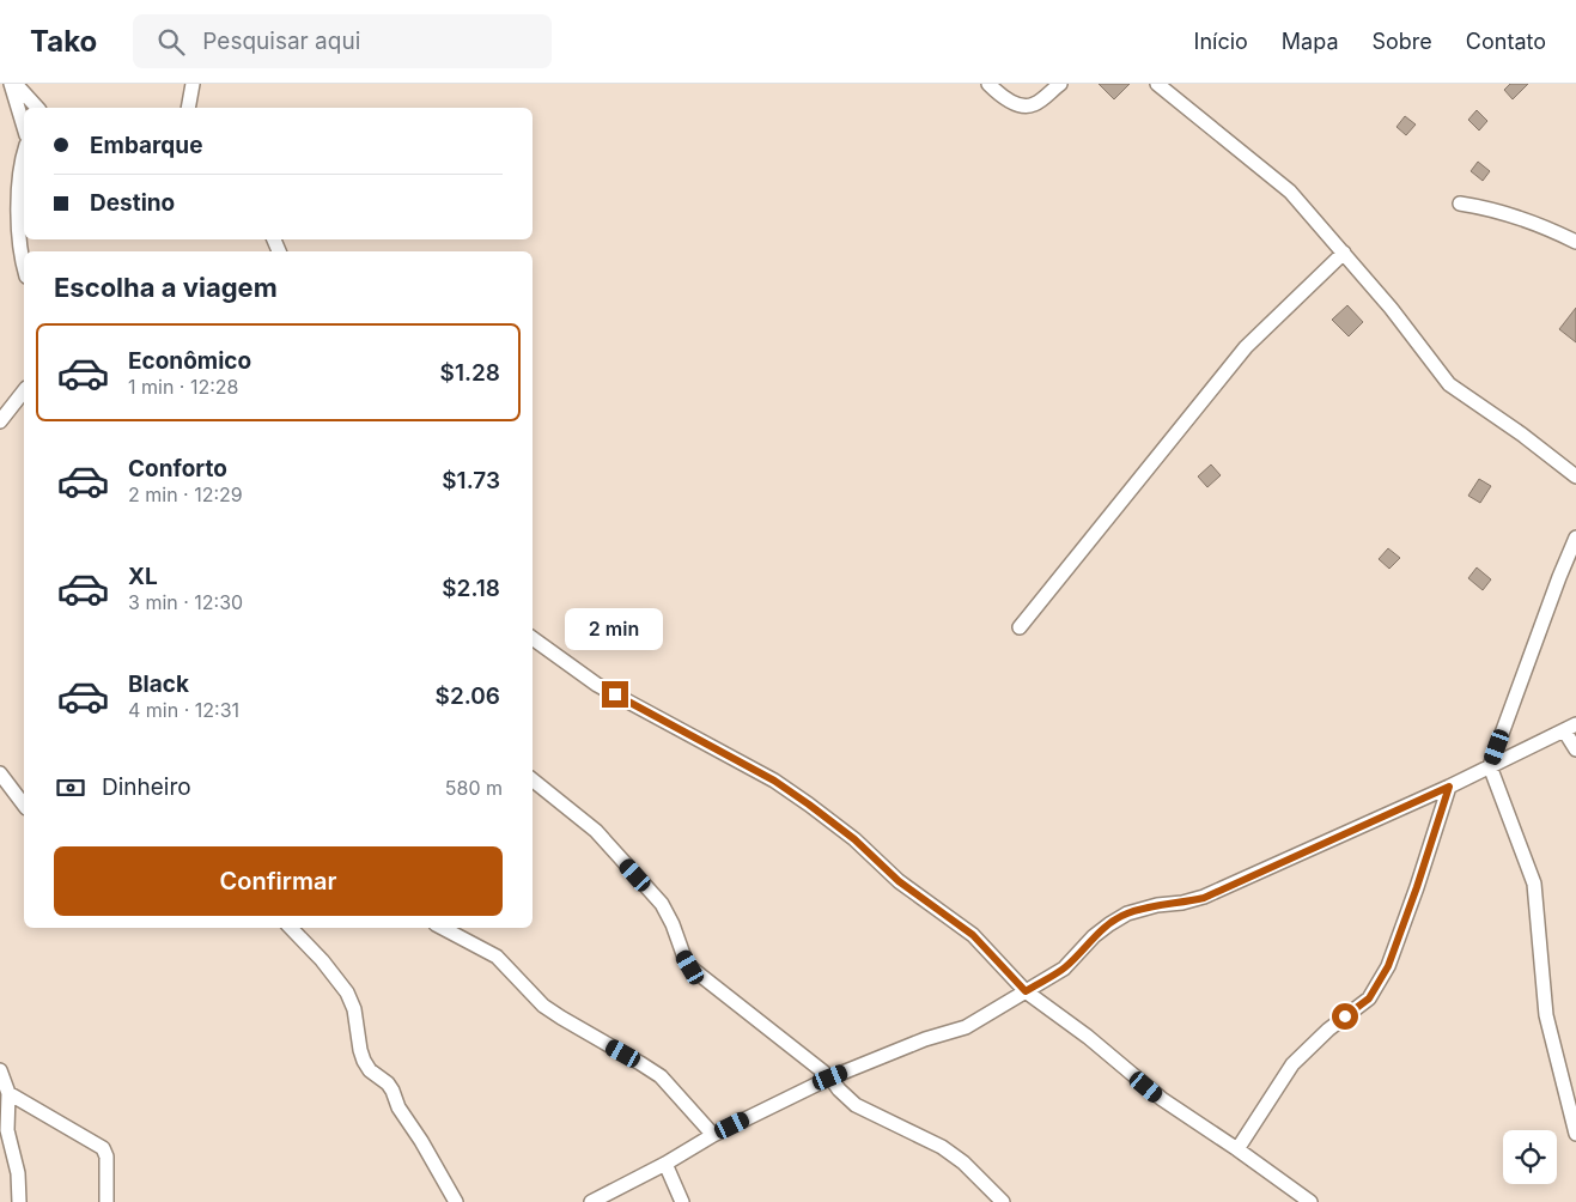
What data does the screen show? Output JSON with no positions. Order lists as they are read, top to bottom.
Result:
{
  "page": {
    "header": "Tako",
    "search": "Pesquisar aqui",
    "nav": [
      "Início",
      "Mapa",
      "Sobre",
      "Contato"
    ],
    "banner": ["Embarque", "Destino"],
    "heading": "Escolha a viagem",
    "list": [
      {
        "name": "Econômico",
        "note": "1 min · 12:28",
        "value": "$1.28"
      },
      {
        "name": "Conforto",
        "note": "2 min · 12:29",
        "value": "$1.73"
      },
      {
        "name": "XL",
        "note": "3 min · 12:30",
        "value": "$2.18"
      },
      {
        "name": "Black",
        "note": "4 min · 12:31",
        "value": "$2.06"
      }
    ],
    "bubble": "2 min",
    "pay": ["Dinheiro", "580 m"],
    "buttons": "Confirmar"
  }
}
